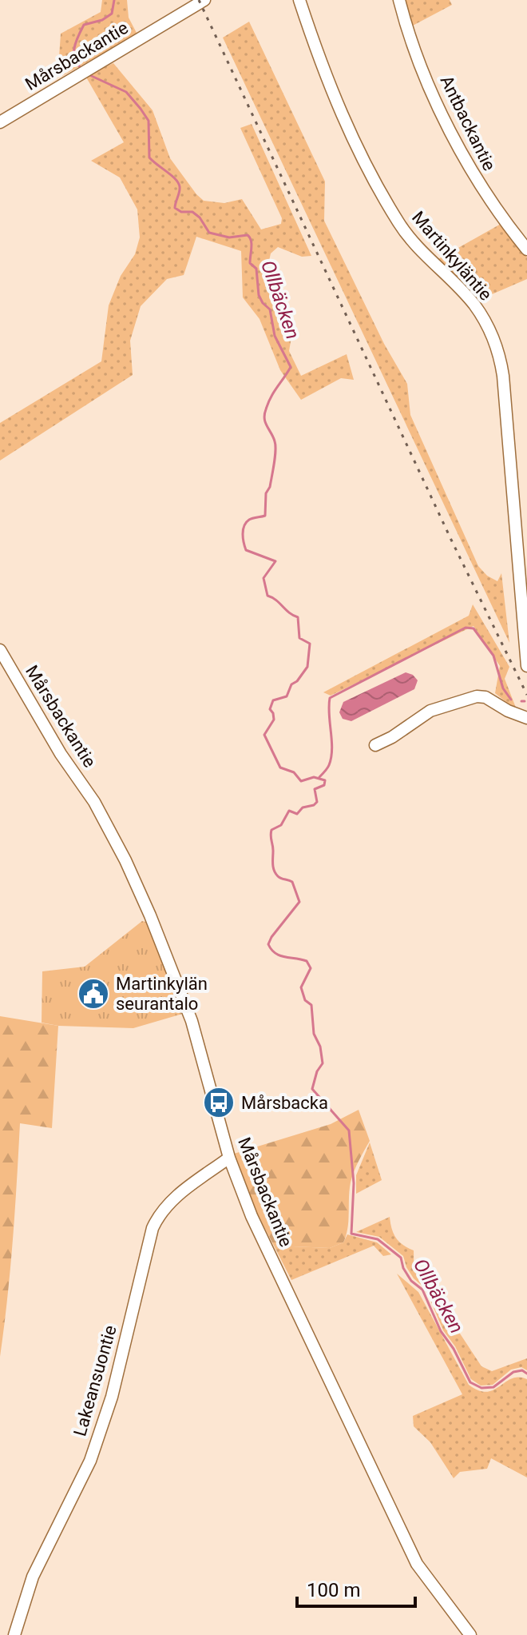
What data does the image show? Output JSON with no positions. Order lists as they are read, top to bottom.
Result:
{
  "streets": {
    "street": [
      "Mårsbackantie",
      "Antbackantie",
      "Martinkyläntie",
      "Lakeansuontie"
    ]
  },
  "crossings": [
    ["Mårsbackantie", "Lakeansuontie"]
  ],
  "water": ["Ollbäcken"],
  "places": {
    "public building": ["Martinkylän seurantalo"],
    "bus stop": ["Mårsbacka"]
  },
  "scale_bar": "100 m"
}
